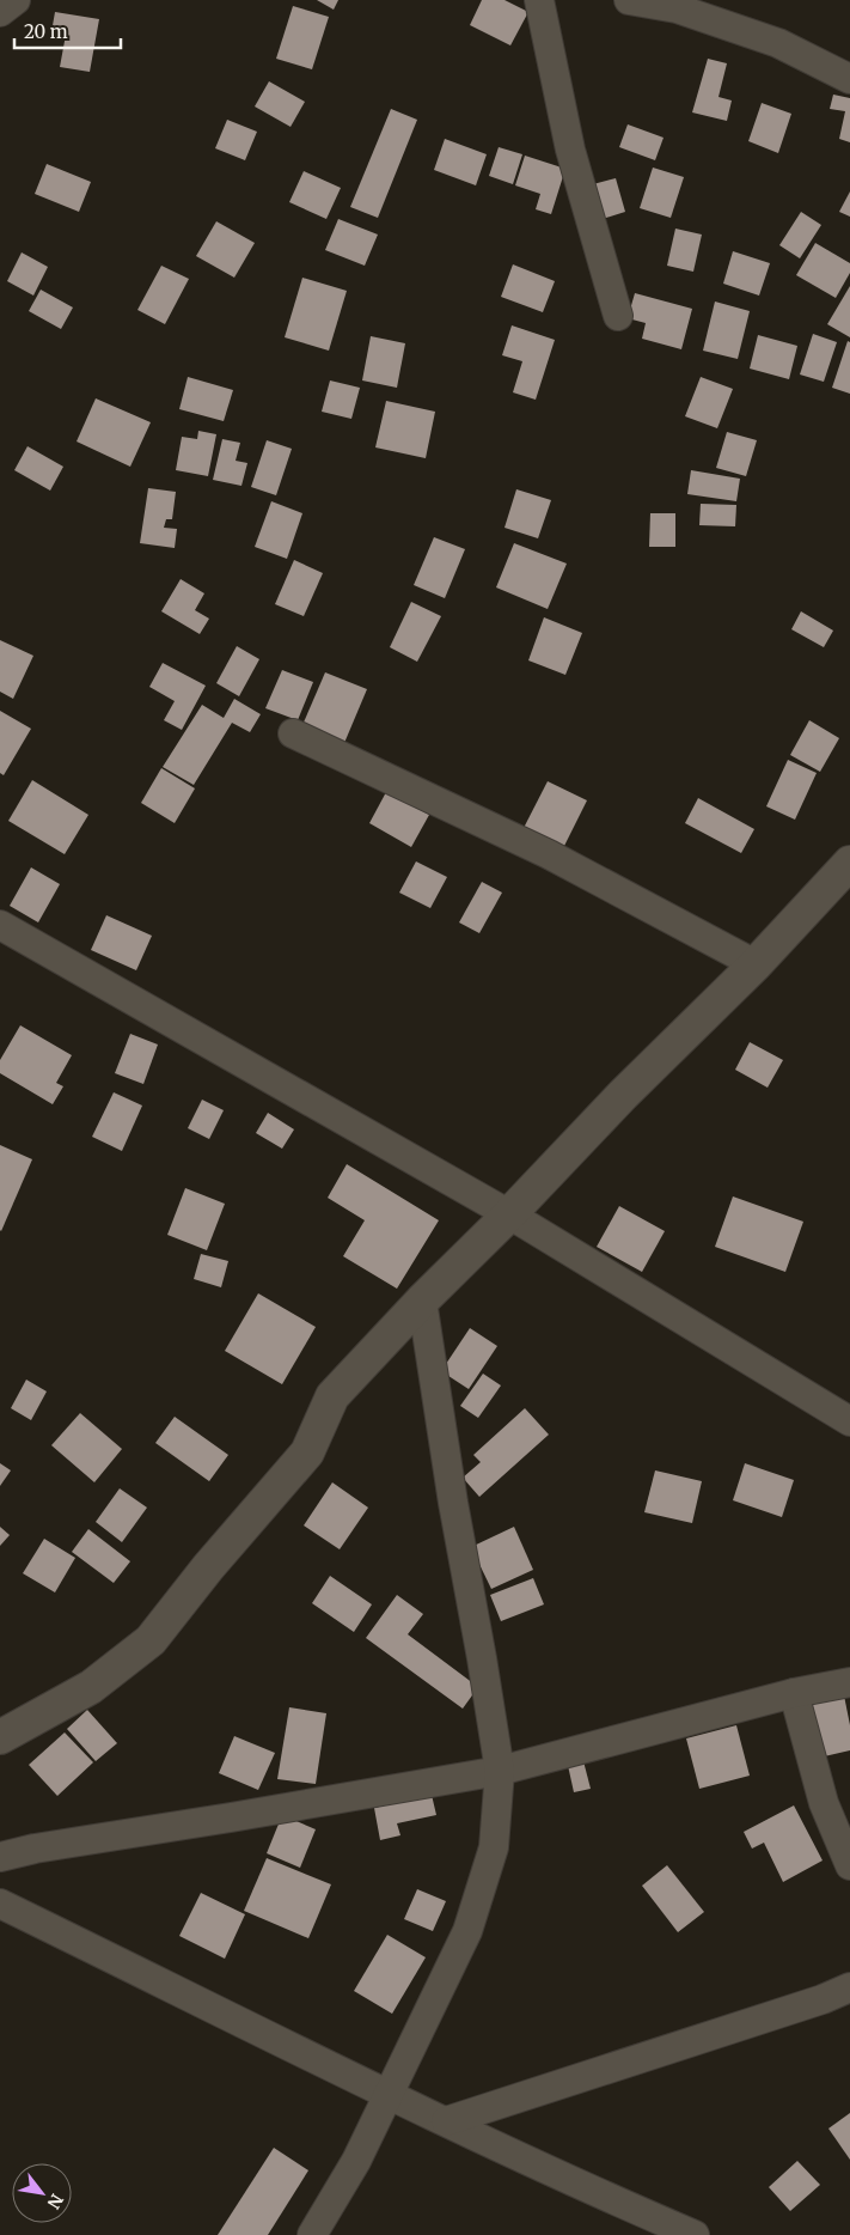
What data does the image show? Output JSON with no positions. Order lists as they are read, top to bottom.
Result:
{
  "scale_bar": "20 m",
  "north": "bottom right"
}
